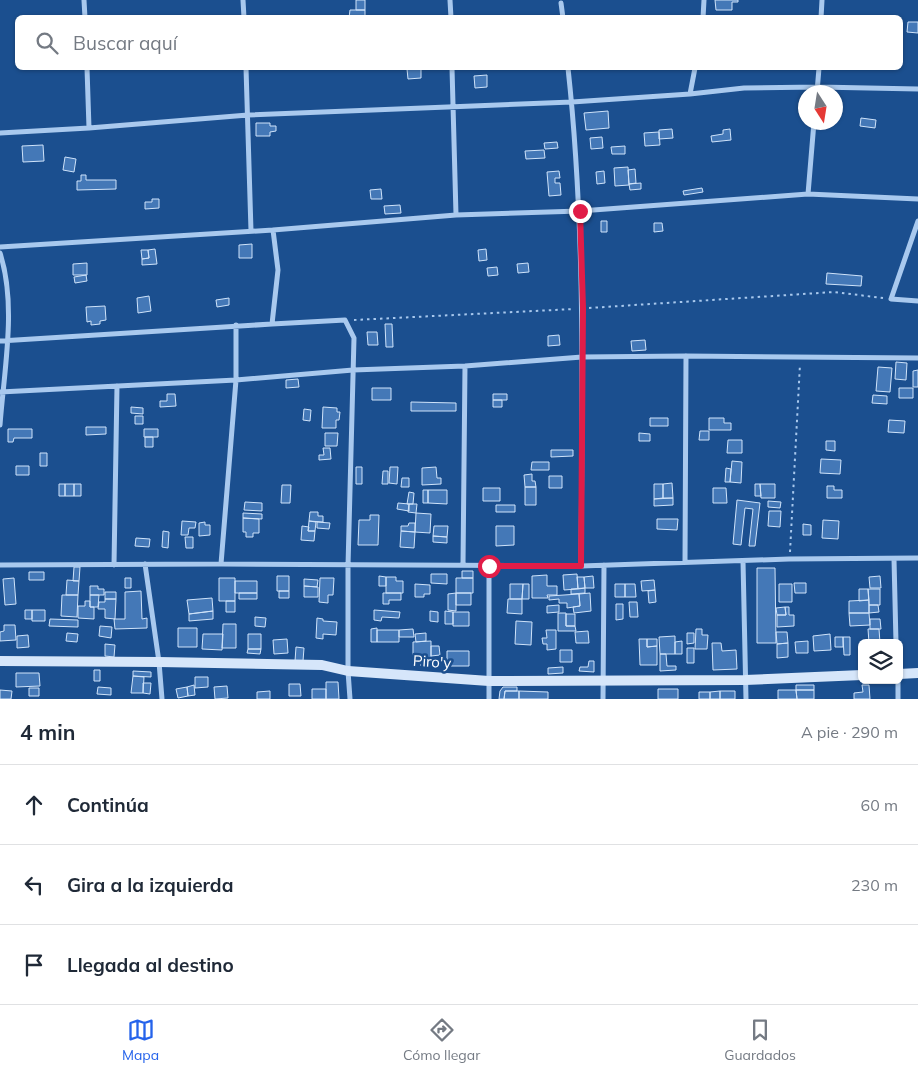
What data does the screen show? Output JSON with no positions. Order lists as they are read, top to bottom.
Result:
{
  "streets": {
    "main road": ["Piro'y"]
  },
  "north": "bottom",
  "page": {
    "search": "Buscar aquí",
    "heading": ["4 min", "A pie · 290 m"],
    "list": [
      ["Continúa", "60 m"],
      ["Gira a la izquierda", "230 m"],
      "Llegada al destino"
    ],
    "nav": ["Mapa", "Cómo llegar", "Guardados"]
  }
}
